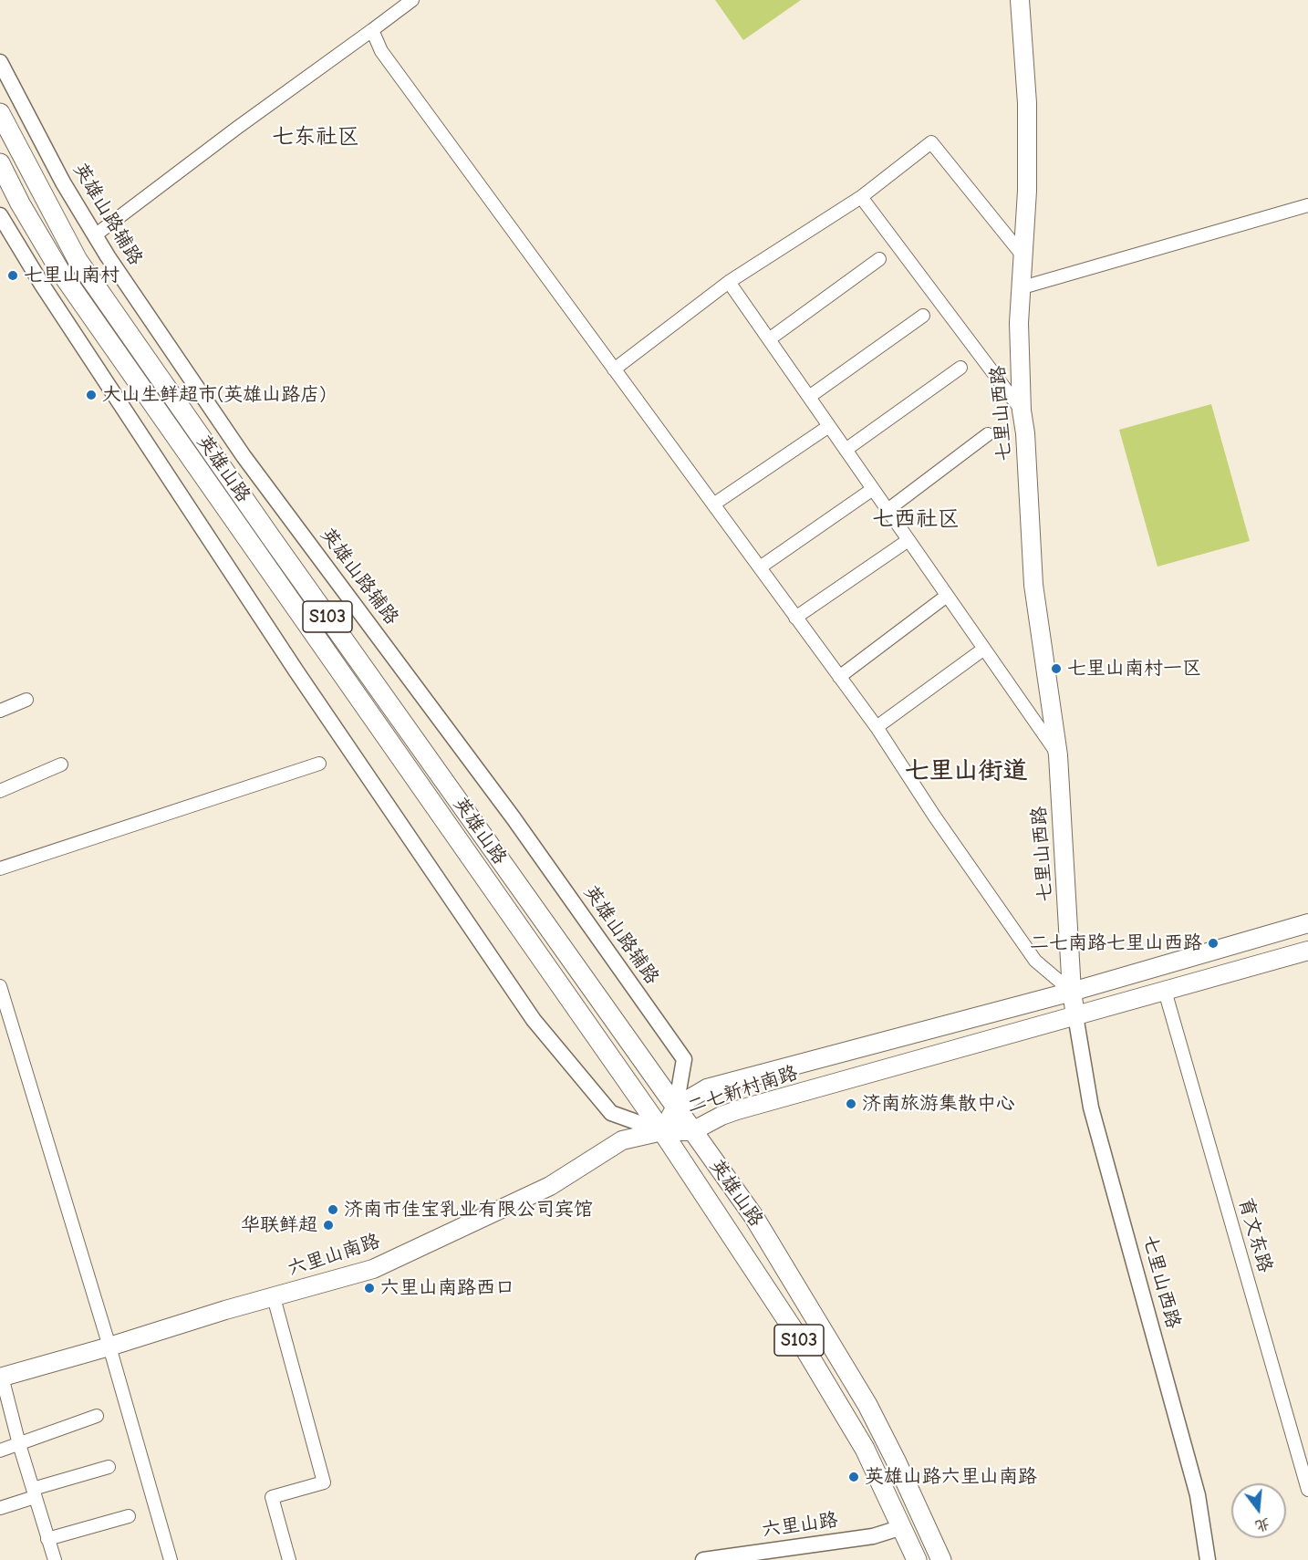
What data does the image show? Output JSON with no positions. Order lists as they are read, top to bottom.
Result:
{
  "streets": {
    "main road": [
      "七里山西路",
      "英雄山路",
      "S103",
      "二七新村南路",
      "六里山南路"
    ],
    "street": ["英雄山路辅路", "育文东路", "六里山路"]
  },
  "crossings": [
    ["英雄山路辅路", "英雄山路"],
    ["英雄山路辅路", "二七新村南路"],
    ["七里山西路", "二七新村南路"],
    ["英雄山路", "二七新村南路"],
    ["英雄山路", "六里山南路"],
    ["英雄山路", "六里山路"],
    ["二七新村南路", "育文东路"],
    ["二七新村南路", "六里山南路"]
  ],
  "districts": ["七东社区", "七西社区", "七里山街道"],
  "places": [
    "七里山南村",
    "大山生鲜超市(英雄山路店)",
    "七里山南村一区",
    "二七南路七里山西路",
    "济南旅游集散中心",
    "济南市佳宝乳业有限公司宾馆",
    "华联鲜超",
    "六里山南路西口",
    "英雄山路六里山南路"
  ],
  "north": "bottom"
}
